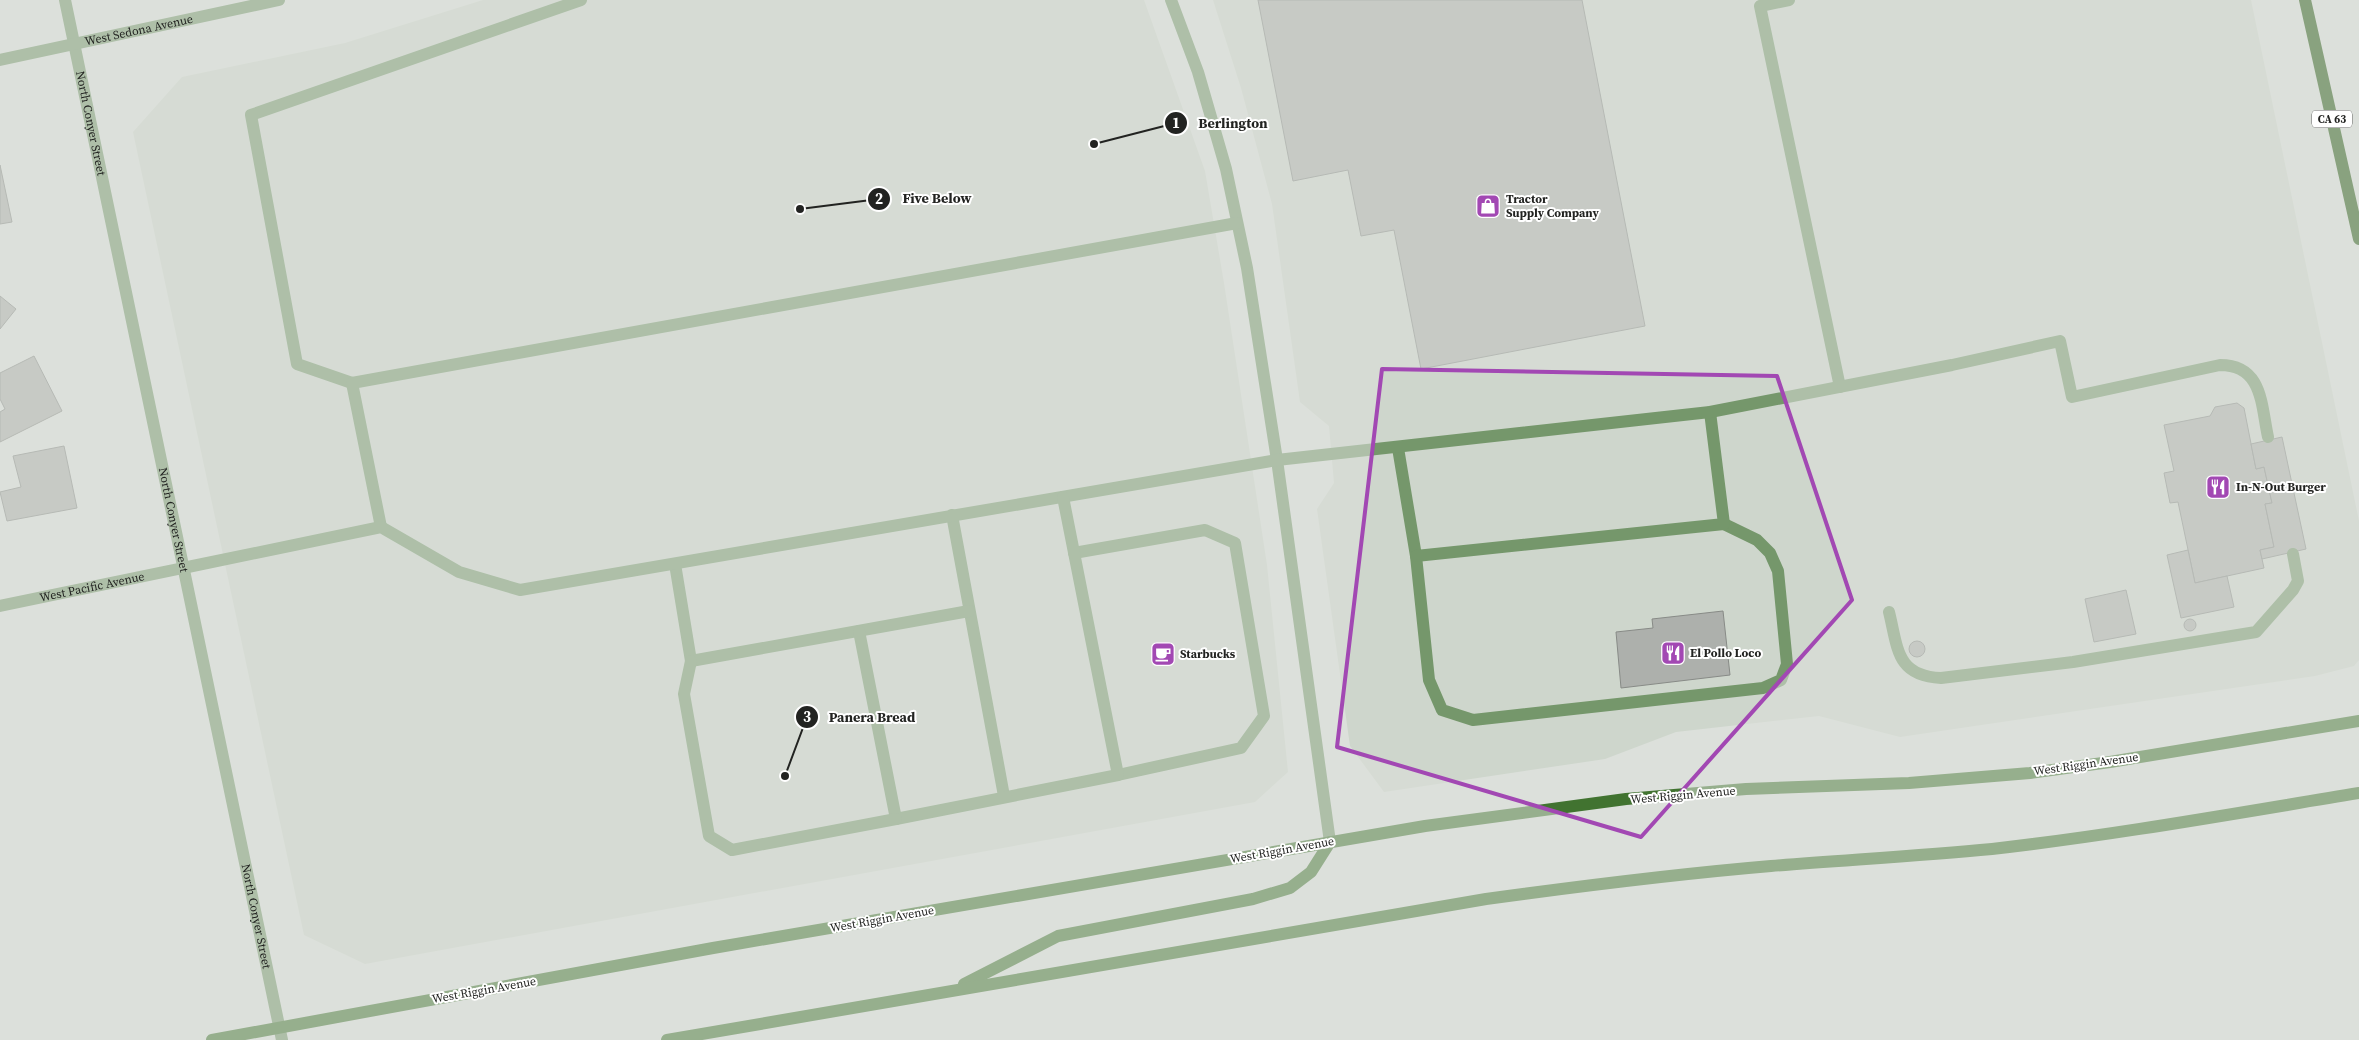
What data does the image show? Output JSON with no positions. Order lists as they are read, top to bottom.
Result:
{
  "streets": {
    "main road": ["CA 63", "West Riggin Avenue"],
    "street": ["West Sedona Avenue", "North Conyer Street", "West Pacific Avenue"]
  },
  "crossings": [
    ["West Sedona Avenue", "North Conyer Street"],
    ["North Conyer Street", "West Pacific Avenue"],
    ["North Conyer Street", "West Riggin Avenue"]
  ],
  "places": {
    "other": ["Berlington", "Five Below", "Panera Bread"],
    "shop": ["Tractor Supply Company"],
    "restaurant": ["In-N-Out Burger", "El Pollo Loco"],
    "cafe": ["Starbucks"]
  }
}
